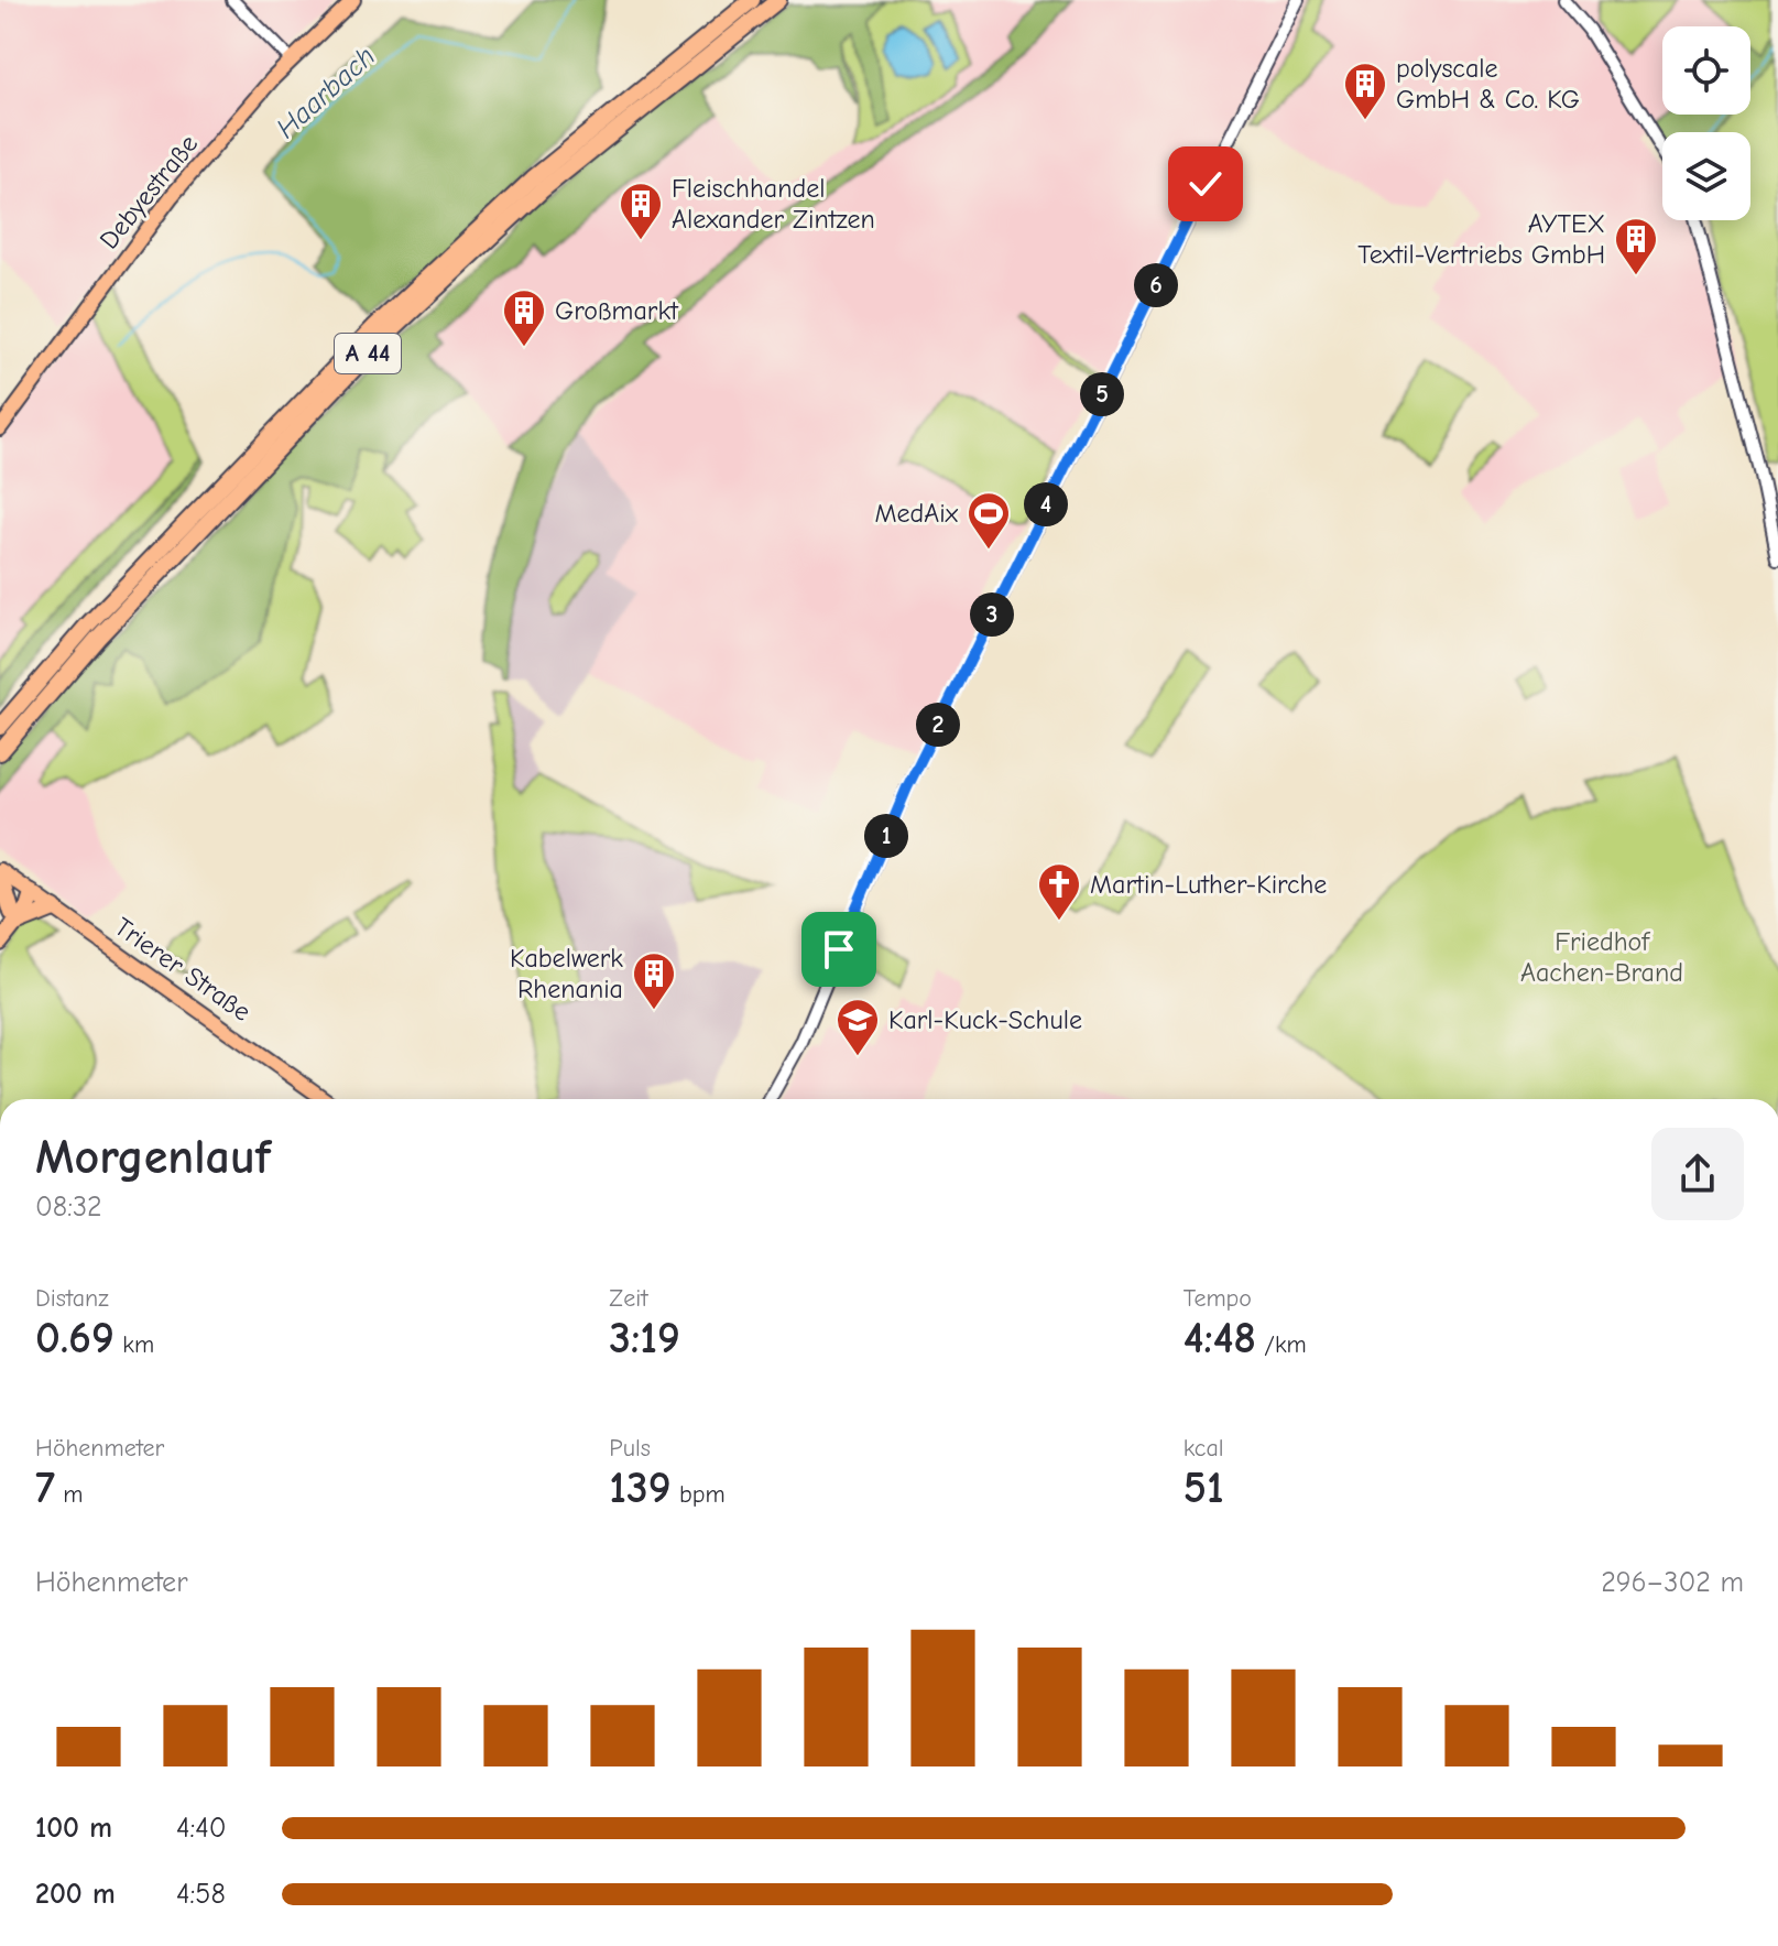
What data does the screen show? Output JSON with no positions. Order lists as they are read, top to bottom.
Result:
{
  "streets": {
    "highway": ["A 44"],
    "main road": ["Debyestraße", "Trierer Straße"]
  },
  "water": ["Haarbach"],
  "parks": ["Friedhof Aachen-Brand"],
  "places": {
    "building": [
      "polyscale GmbH & Co. KG",
      "Fleischhandel Alexander Zintzen",
      "AYTEX Textil-Vertriebs GmbH",
      "Großmarkt",
      "Kabelwerk Rhenania"
    ],
    "sports": ["MedAix"],
    "church": ["Martin-Luther-Kirche"],
    "school or university": ["Karl-Kuck-Schule"]
  },
  "page": {
    "pins": [
      "6",
      "5",
      "4",
      "3",
      "2",
      "1"
    ],
    "heading": ["Morgenlauf", "08:32"],
    "stats": [
      ["Distanz", "0.69 km"],
      ["Zeit", "3:19"],
      ["Tempo", "4:48 /km"],
      ["Höhenmeter", "7 m"],
      ["Puls", "139 bpm"],
      ["kcal", "51"]
    ],
    "chart": ["Höhenmeter", "296–302 m"],
    "list": [
      {
        "name": "100 m",
        "note": "4:40"
      },
      {
        "name": "200 m",
        "note": "4:58"
      }
    ]
  }
}
